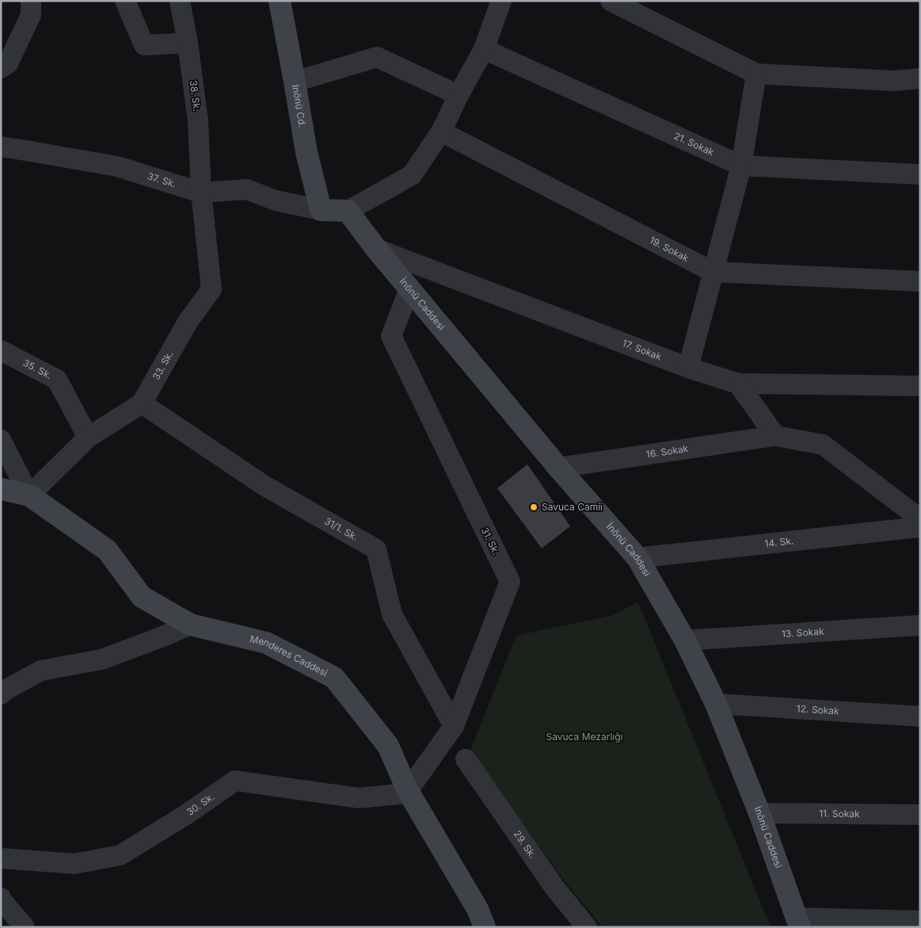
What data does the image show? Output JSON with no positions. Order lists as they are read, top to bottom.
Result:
{
  "streets": {
    "street": [
      "38. Sk.",
      "Inönü Cd.",
      "21. Sokak",
      "37. Sk.",
      "19. Sokak",
      "İnönü Caddesi",
      "17. Sokak",
      "33. Sk.",
      "35. Sk.",
      "16. Sokak",
      "31/1. Sk.",
      "31. Sk.",
      "14. Sk.",
      "13. Sokak",
      "Menderes Caddesi",
      "12. Sokak",
      "30. Sk.",
      "11. Sokak",
      "29. Sk."
    ]
  },
  "crossings": [
    ["38. Sk.", "37. Sk."],
    ["38. Sk.", "33. Sk."],
    ["Inönü Cd.", "37. Sk."],
    ["37. Sk.", "33. Sk."],
    ["İnönü Caddesi", "17. Sokak"],
    ["İnönü Caddesi", "16. Sokak"],
    ["İnönü Caddesi", "31. Sk."],
    ["İnönü Caddesi", "14. Sk."],
    ["İnönü Caddesi", "13. Sokak"],
    ["İnönü Caddesi", "12. Sokak"],
    ["İnönü Caddesi", "11. Sokak"],
    ["33. Sk.", "35. Sk."],
    ["33. Sk.", "31/1. Sk."],
    ["33. Sk.", "Menderes Caddesi"],
    ["31/1. Sk.", "31. Sk."],
    ["31. Sk.", "Menderes Caddesi"],
    ["31. Sk.", "30. Sk."],
    ["Menderes Caddesi", "30. Sk."]
  ],
  "parks": ["Savuca Mezarlığı"],
  "places": ["Savuca Camii"]
}
